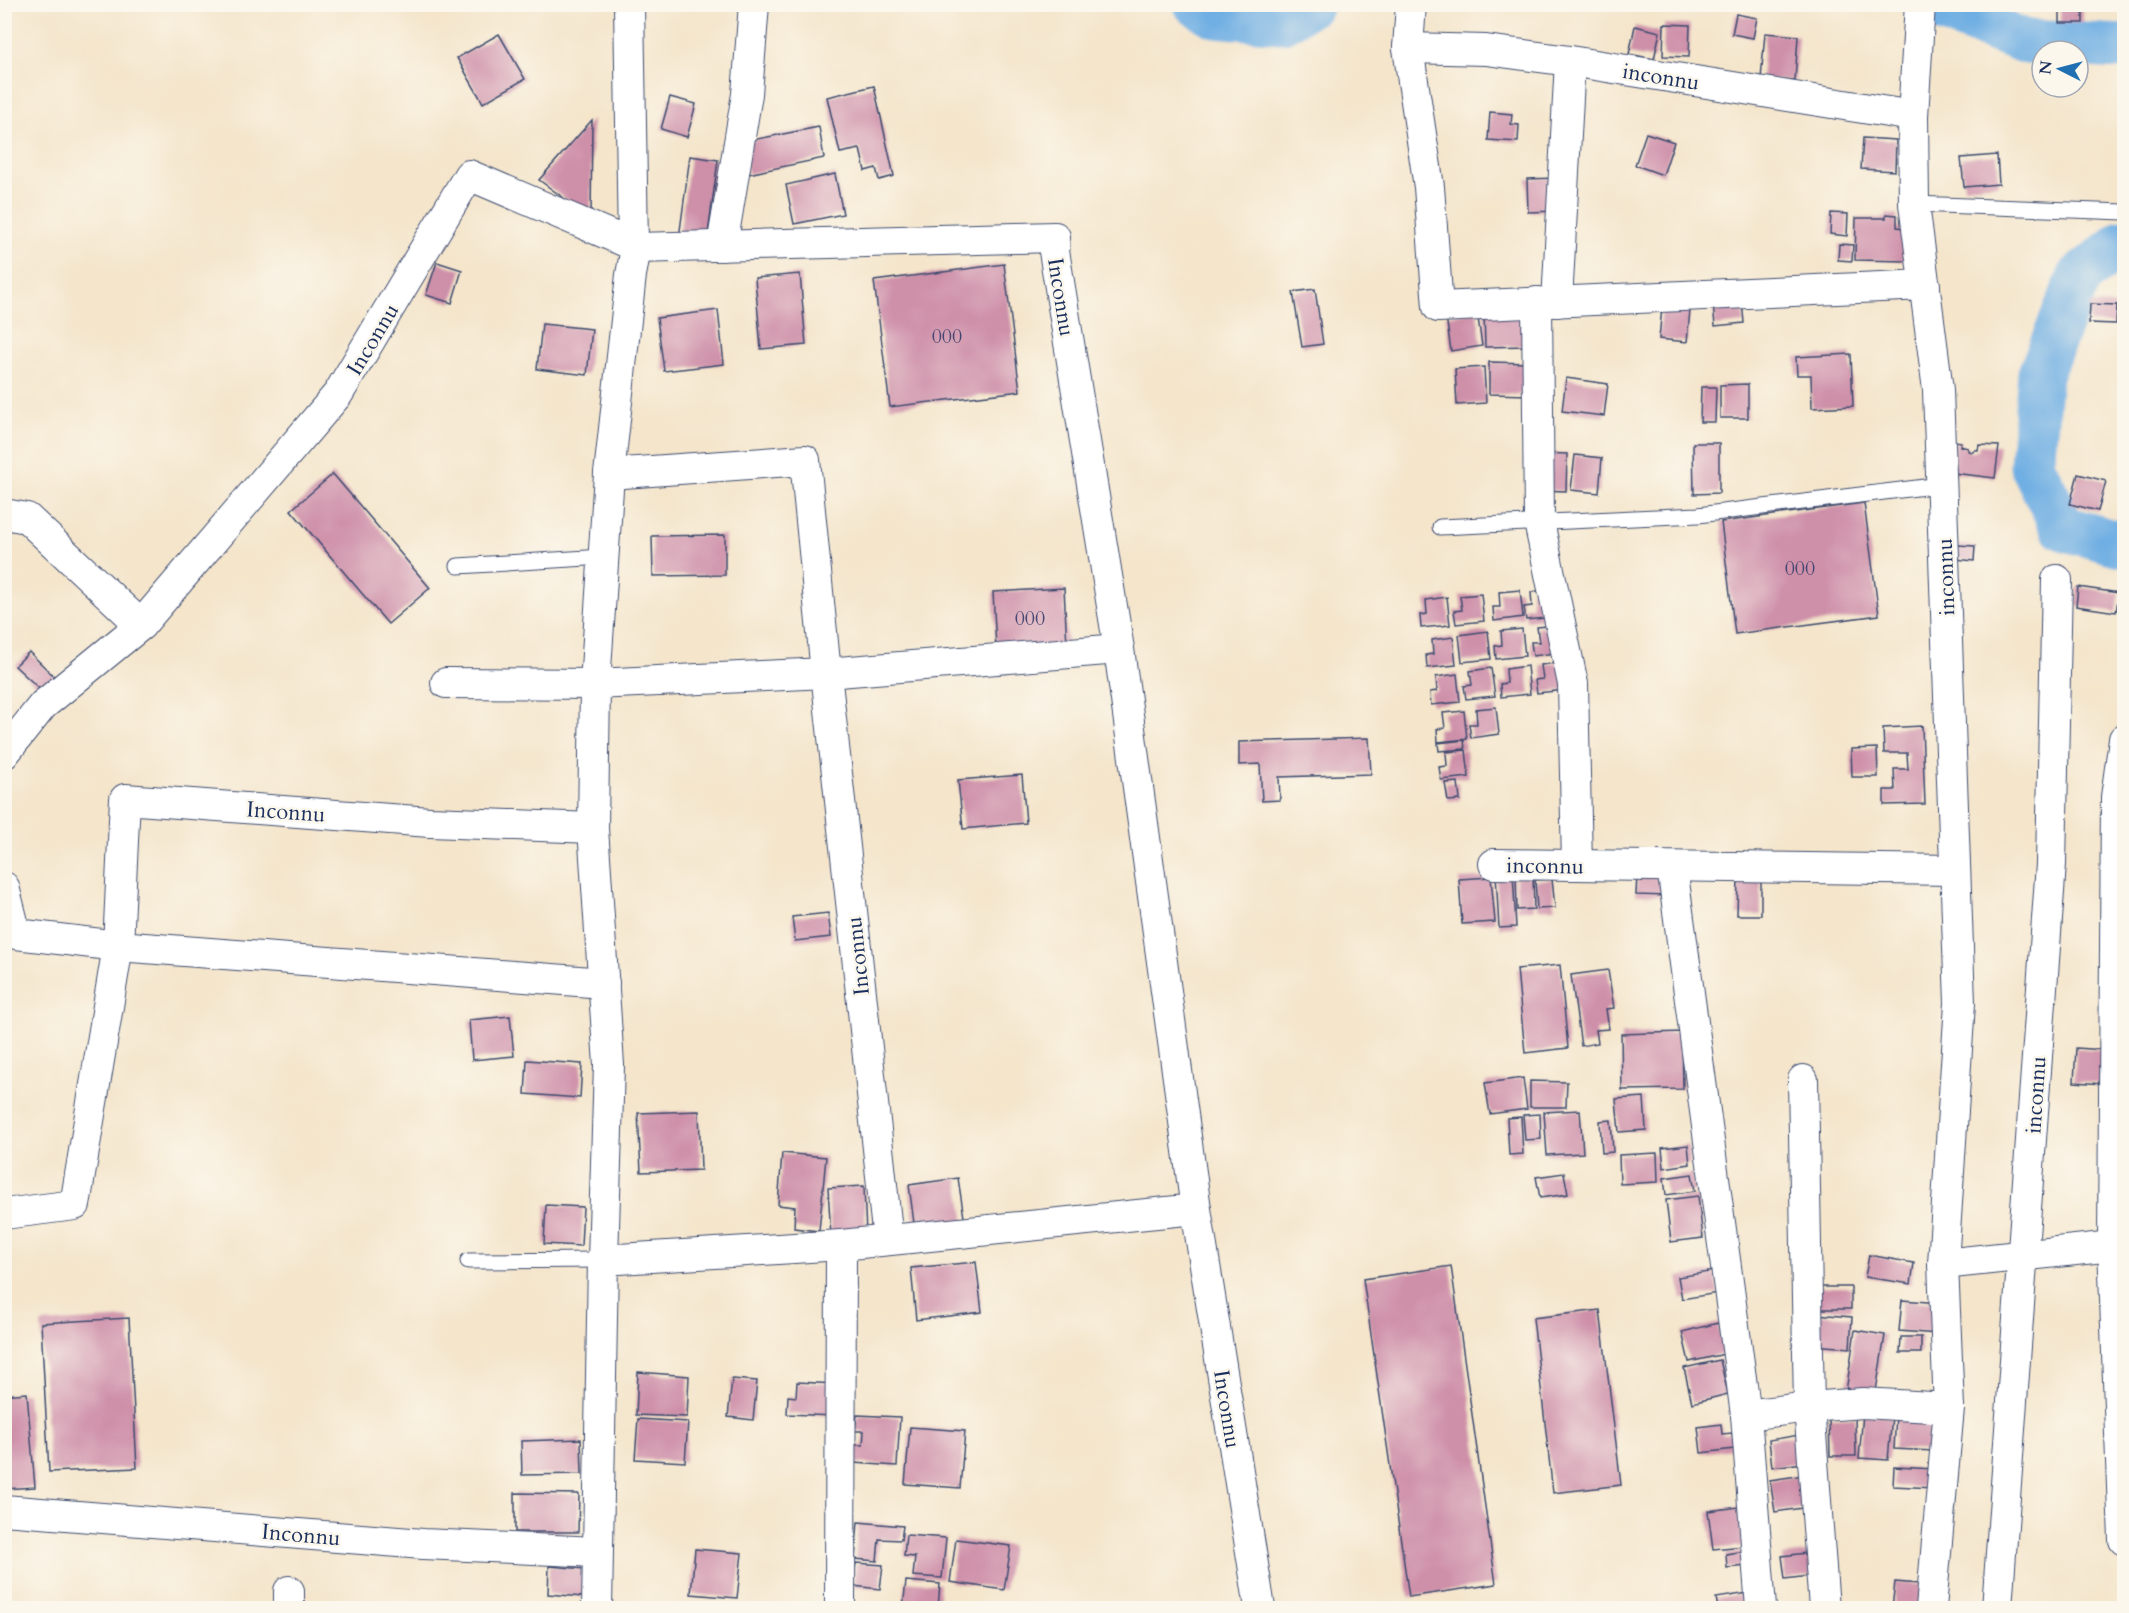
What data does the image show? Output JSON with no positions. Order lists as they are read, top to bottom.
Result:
{
  "streets": {
    "street": ["inconnu", "Inconnu"]
  },
  "house_numbers": ["000", "000", "000"],
  "north": "left"
}
